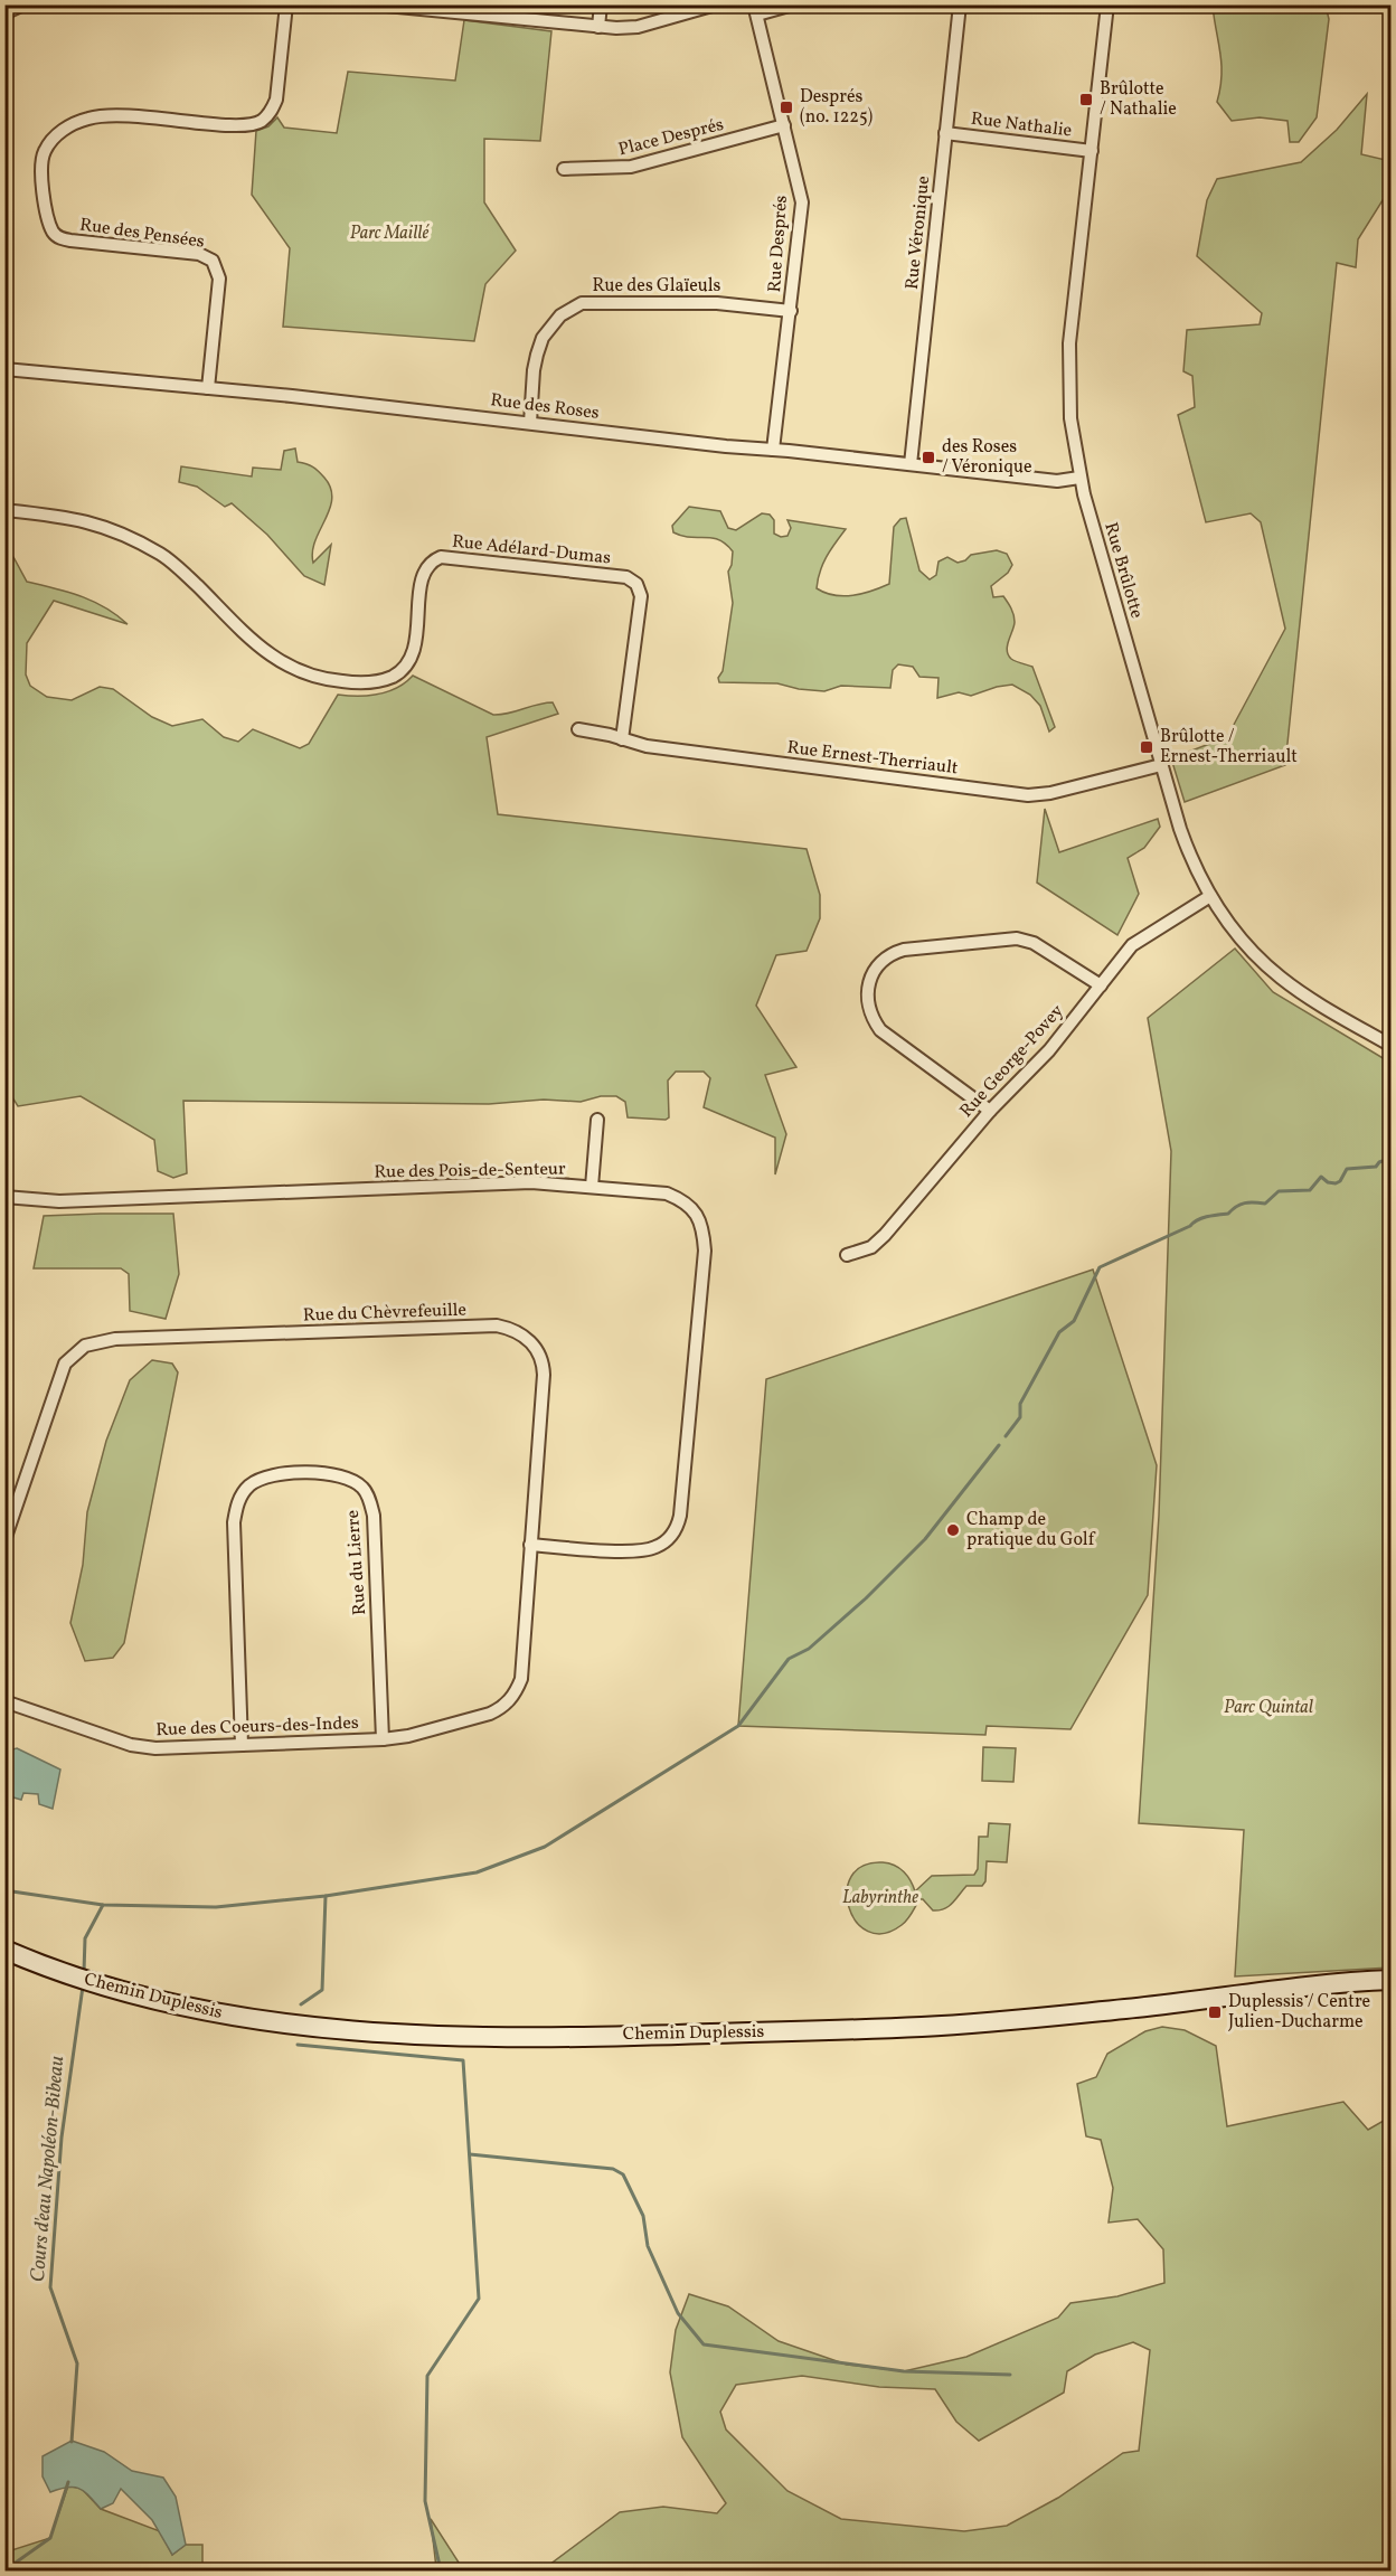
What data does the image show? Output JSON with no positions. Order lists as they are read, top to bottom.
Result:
{
  "streets": {
    "street": [
      "Rue Nathalie",
      "Place Després",
      "Rue Véronique",
      "Rue des Pensées",
      "Rue Després",
      "Rue des Glaïeuls",
      "Rue des Roses",
      "Rue Adélard-Dumas",
      "Rue Brûlotte",
      "Rue Ernest-Therriault",
      "Rue George-Povey",
      "Rue des Pois-de-Senteur",
      "Rue du Chèvrefeuille",
      "Rue du Lierre",
      "Rue des Coeurs-des-Indes",
      "Chemin Duplessis"
    ]
  },
  "crossings": [
    ["Rue Nathalie", "Rue Véronique"],
    ["Rue Nathalie", "Rue Brûlotte"],
    ["Place Després", "Rue Després"],
    ["Rue Véronique", "Rue des Roses"],
    ["Rue des Pensées", "Rue des Roses"],
    ["Rue Després", "Rue des Glaïeuls"],
    ["Rue Després", "Rue des Roses"],
    ["Rue des Glaïeuls", "Rue des Roses"],
    ["Rue des Roses", "Rue Brûlotte"],
    ["Rue Adélard-Dumas", "Rue Ernest-Therriault"],
    ["Rue Brûlotte", "Rue Ernest-Therriault"],
    ["Rue Brûlotte", "Rue George-Povey"],
    ["Rue des Pois-de-Senteur", "Rue du Chèvrefeuille"],
    ["Rue du Chèvrefeuille", "Rue des Coeurs-des-Indes"],
    ["Rue du Lierre", "Rue des Coeurs-des-Indes"]
  ],
  "water": ["Cours d'eau Napoléon-Bibeau"],
  "parks": ["Parc Maillé", "Parc Quintal", "Labyrinthe"],
  "places": {
    "transit": [
      "Brûlotte / Nathalie",
      "Després (no. 1225)",
      "des Roses / Véronique",
      "Brûlotte / Ernest-Therriault",
      "Duplessis / Centre Julien-Ducharme"
    ],
    "other": ["Champ de pratique du Golf"]
  }
}
